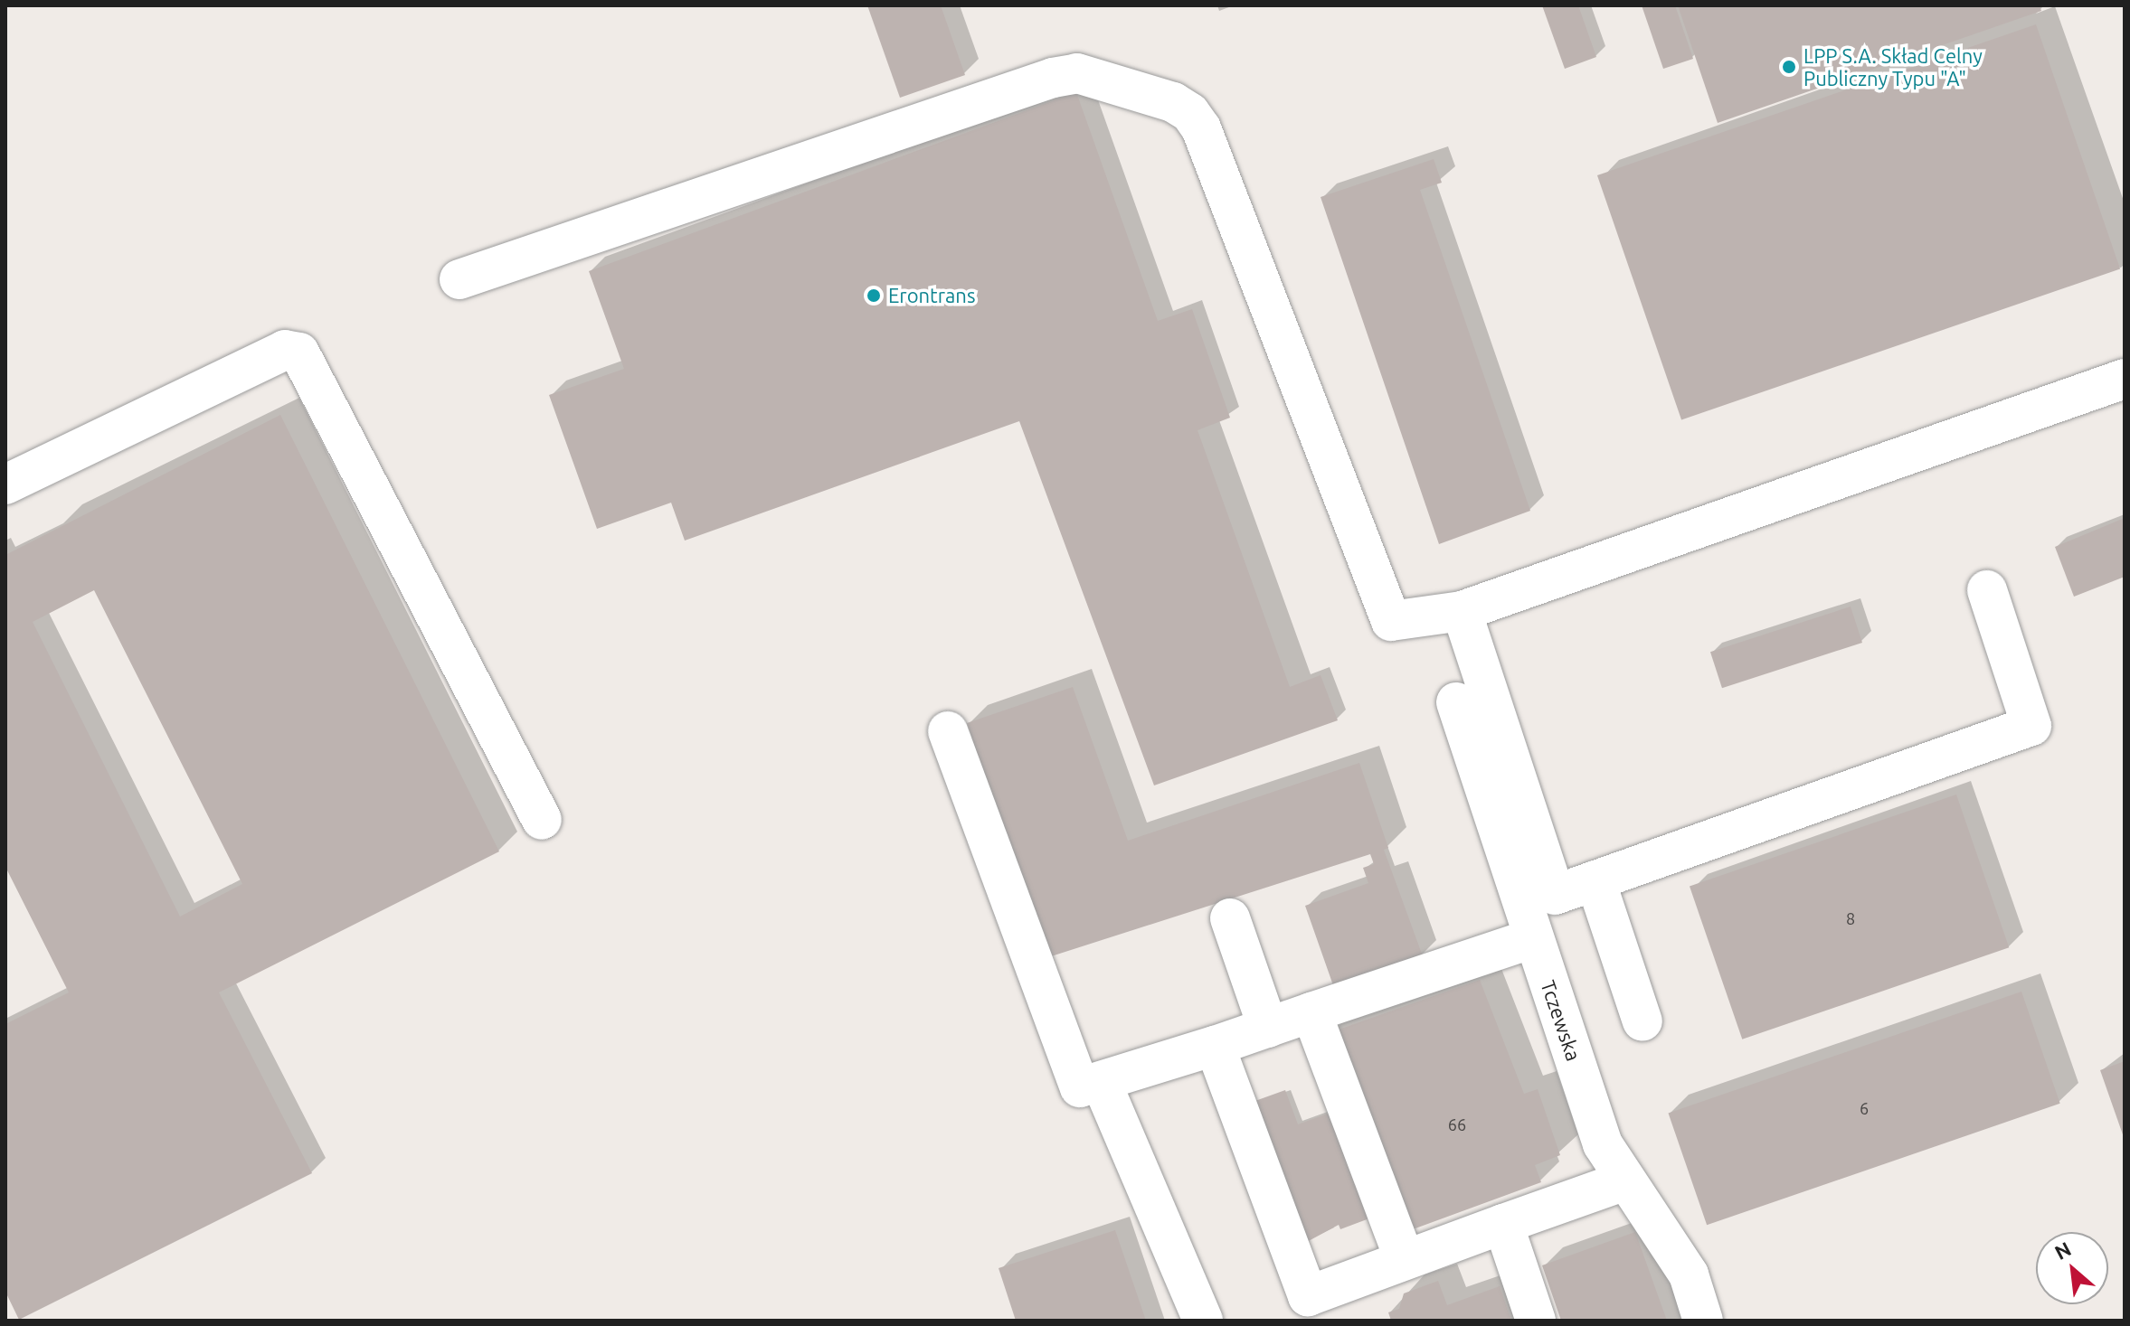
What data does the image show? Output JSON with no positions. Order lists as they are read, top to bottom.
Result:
{
  "streets": {
    "street": ["Tczewska"]
  },
  "places": ["LPP S.A. Skład Celny Publiczny Typu \"A\"", "Erontrans"],
  "house_numbers": ["8", "6", "66"],
  "north": "top left"
}
